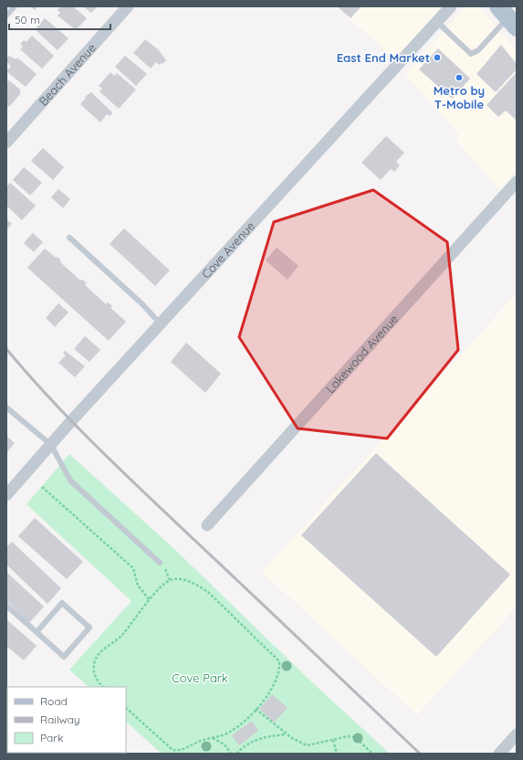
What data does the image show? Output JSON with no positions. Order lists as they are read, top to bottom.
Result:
{
  "streets": {
    "street": ["Beach Avenue", "Cove Avenue", "Lakewood Avenue"]
  },
  "parks": ["Cove Park"],
  "places": ["East End Market", "Metro by T-Mobile"],
  "legend": ["Road", "Railway", "Park"],
  "scale_bar": "50 m"
}
